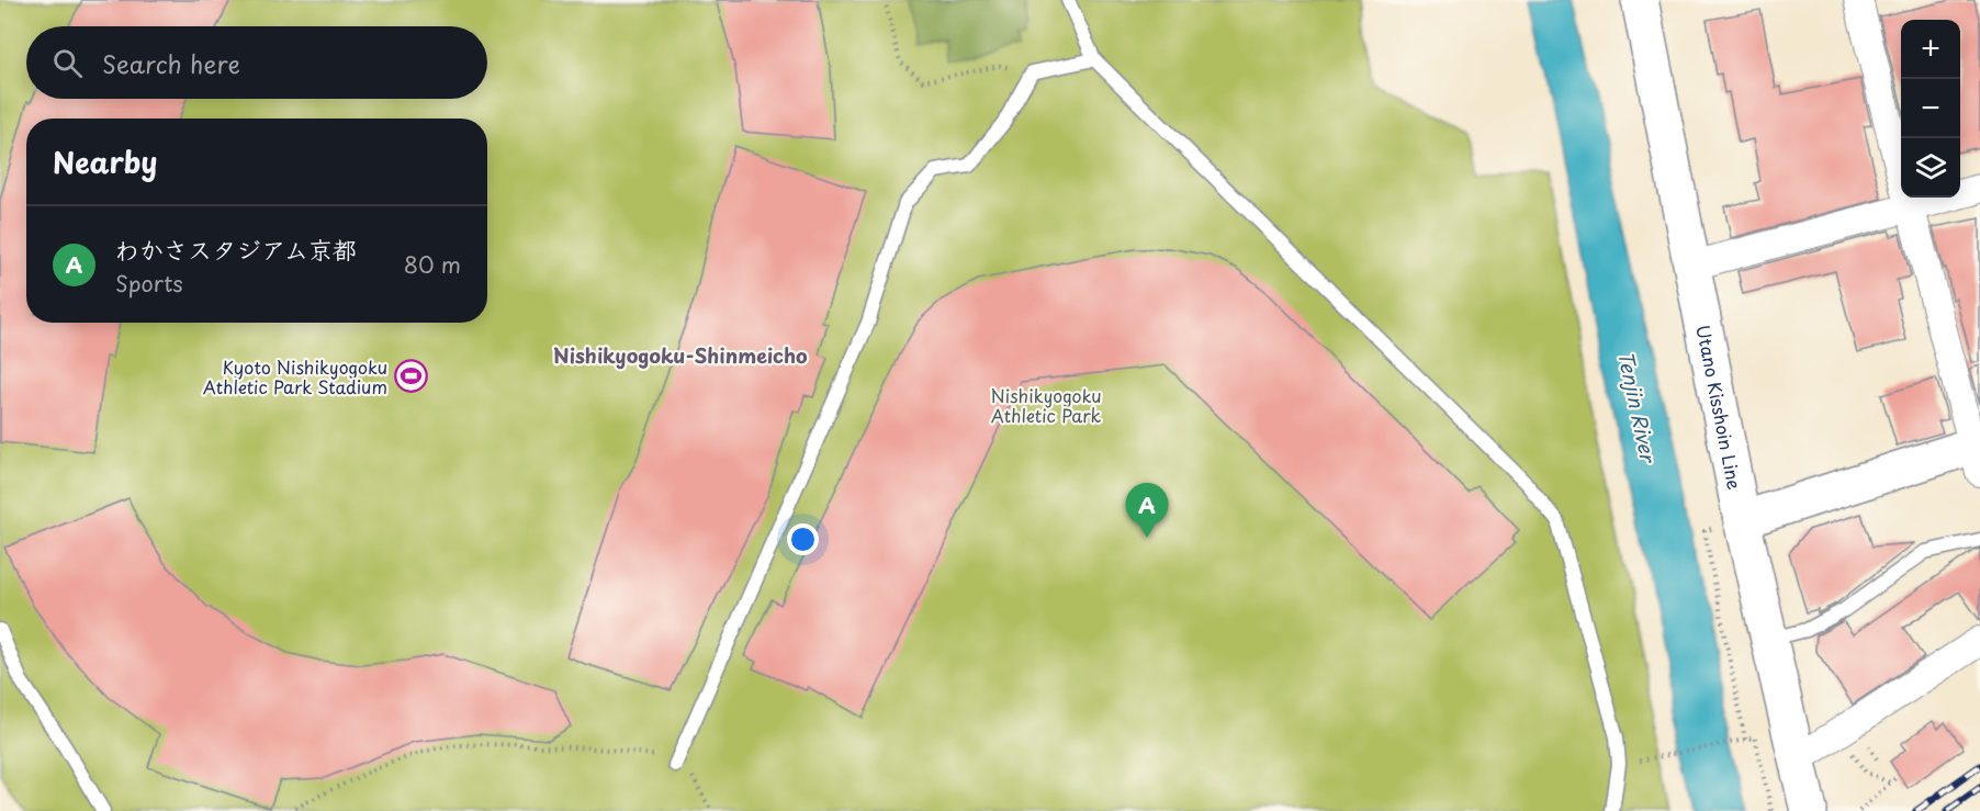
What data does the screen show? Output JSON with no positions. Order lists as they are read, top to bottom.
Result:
{
  "streets": {
    "main road": ["Utano Kisshoin Line"]
  },
  "districts": ["Nishikyogoku-Shinmeicho"],
  "water": ["Tenjin River"],
  "parks": ["Nishikyogoku Athletic Park"],
  "places": {
    "sports": ["Kyoto Nishikyogoku Athletic Park Stadium"]
  },
  "page": {
    "map_buttons": ["+", "−"],
    "search": "Search here",
    "heading": "Nearby",
    "list": [
      {
        "mark": "A",
        "name": "わかさスタジアム京都",
        "note": "Sports",
        "value": "80 m"
      }
    ],
    "pins": "A"
  }
}
